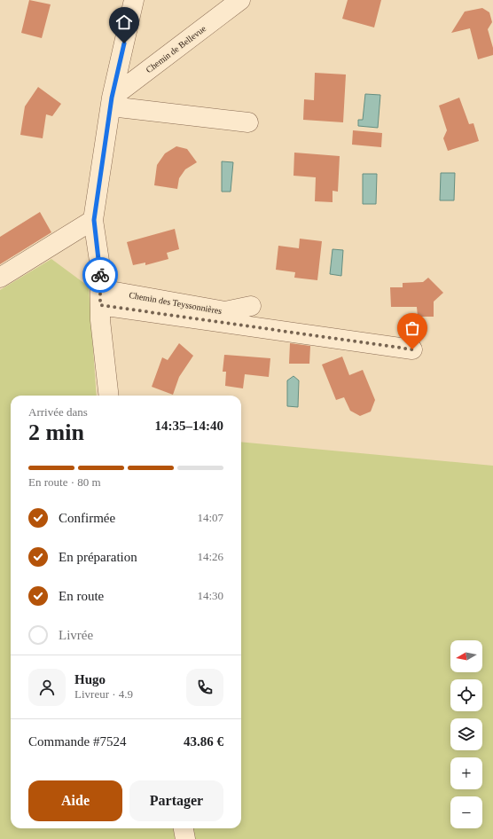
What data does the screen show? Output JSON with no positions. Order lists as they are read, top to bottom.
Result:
{
  "streets": {
    "street": ["Chemin de Bellevue", "Chemin des Teyssonnières"]
  },
  "north": "left",
  "page": {
    "heading": ["2 min", "Arrivée dans", "14:35–14:40"],
    "panel": [
      "Hugo",
      "Livreur · 4.9",
      "Commande #7524",
      "43.86 €"
    ],
    "bar": "En route · 80 m",
    "list": [
      ["Confirmée", "14:07"],
      ["En préparation", "14:26"],
      ["En route", "14:30"],
      "Livrée"
    ],
    "map_buttons": ["+", "−"],
    "buttons": ["Aide", "Partager"]
  }
}
